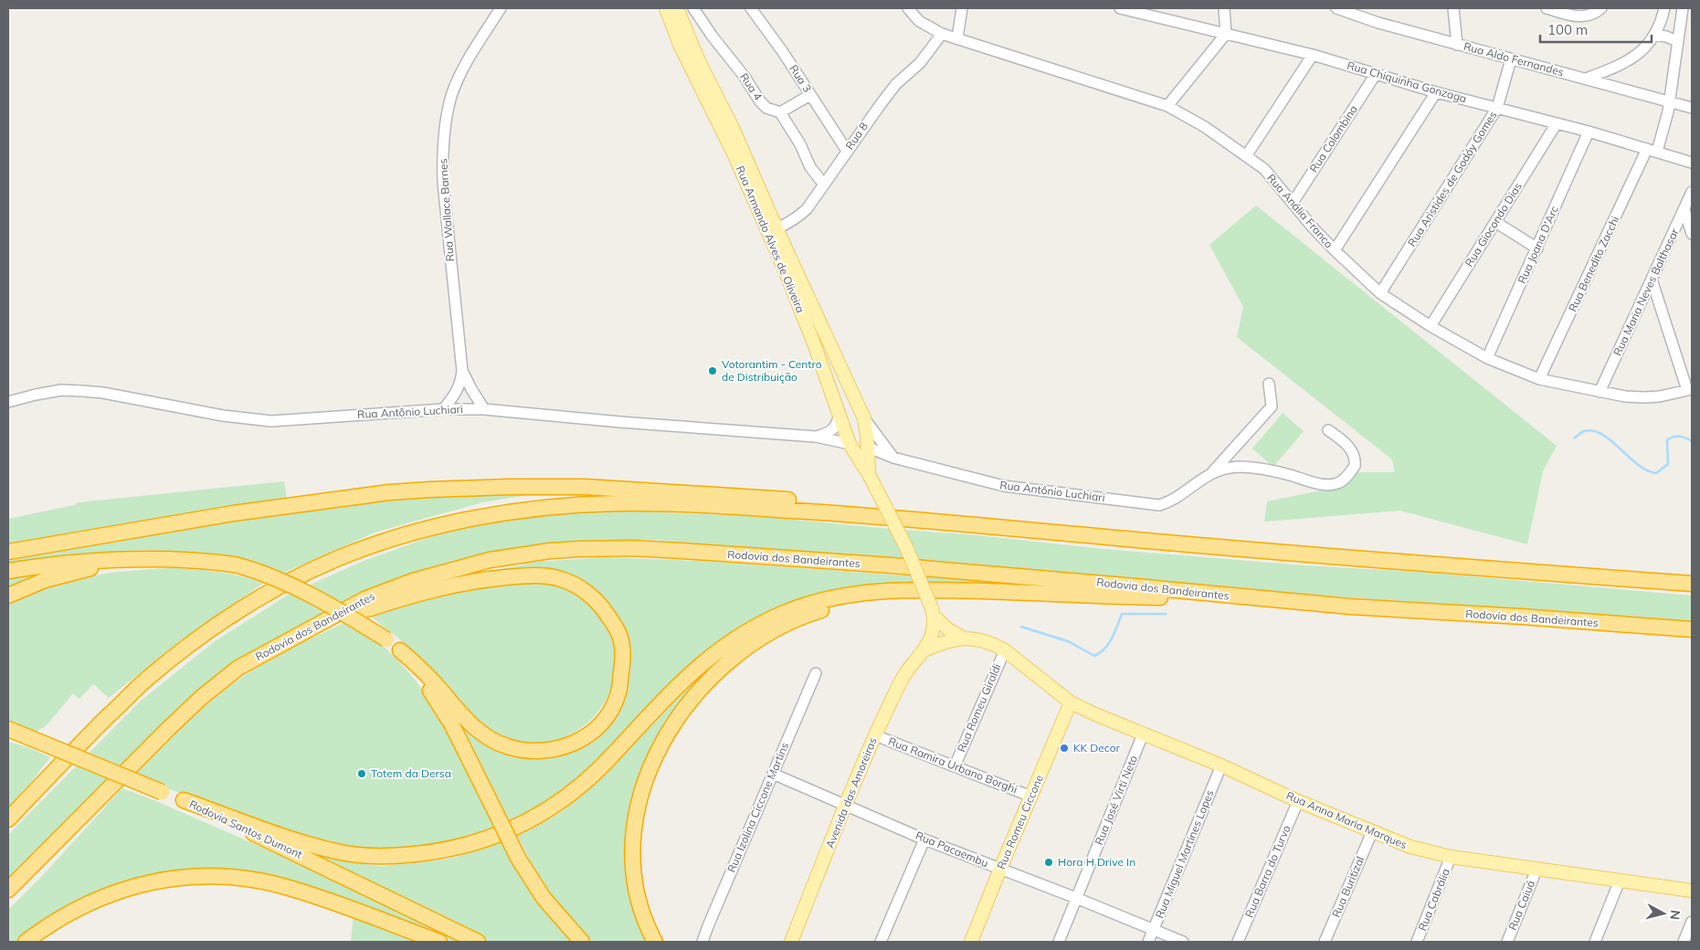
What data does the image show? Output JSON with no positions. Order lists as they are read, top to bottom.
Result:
{
  "streets": {
    "highway": ["Rodovia dos Bandeirantes", "Rodovia Santos Dumont"],
    "main road": [
      "Rua Armando Alves de Oliveira",
      "Avenida das Amoreiras",
      "Rua Anna Maria Marques",
      "Rua Romeu Ciccone"
    ],
    "street": [
      "Rua Aldo Fernandes",
      "Rua 3",
      "Rua Chiquinha Gonzaga",
      "Rua 4",
      "Rua 8",
      "Rua Colombina",
      "Rua Aristides de Godóy Gomes",
      "Rua Wallace Barnes",
      "Rua Anália Franco",
      "Rua Giocondo Dias",
      "Rua Joana D'Arc",
      "Rua Benedito Zacchi",
      "Rua Maria Neves Balthasar",
      "Rua Antônio Luchiari",
      "Rua Romeu Giraldi",
      "Rua Ramira Urbano Borghi",
      "Rua José Virti Neto",
      "Rua Izolina Ciccone Martins",
      "Rua Pacaembu",
      "Rua Miguel Martines Lopes",
      "Rua Barra do Turvo",
      "Rua Buritizal",
      "Rua Cabrália",
      "Rua Caiuá"
    ]
  },
  "crossings": [
    ["Rua Aldo Fernandes", "Rua Aristides de Godóy Gomes"],
    ["Rua Aldo Fernandes", "Rua Benedito Zacchi"],
    ["Rua 3", "Rua 8"],
    ["Rua Chiquinha Gonzaga", "Rua Colombina"],
    ["Rua Chiquinha Gonzaga", "Rua Aristides de Godóy Gomes"],
    ["Rua Chiquinha Gonzaga", "Rua Giocondo Dias"],
    ["Rua Chiquinha Gonzaga", "Rua Joana D'Arc"],
    ["Rua Chiquinha Gonzaga", "Rua Benedito Zacchi"],
    ["Rua 8", "Rua Anália Franco"],
    ["Rua 8", "Rua Armando Alves de Oliveira"],
    ["Rua Colombina", "Rua Anália Franco"],
    ["Rua Aristides de Godóy Gomes", "Rua Anália Franco"],
    ["Rua Wallace Barnes", "Rua Antônio Luchiari"],
    ["Rua Anália Franco", "Rua Giocondo Dias"],
    ["Rua Anália Franco", "Rua Joana D'Arc"],
    ["Rua Anália Franco", "Rua Benedito Zacchi"],
    ["Rua Anália Franco", "Rua Maria Neves Balthasar"],
    ["Rua Armando Alves de Oliveira", "Rua Antônio Luchiari"],
    ["Rua Armando Alves de Oliveira", "Avenida das Amoreiras"],
    ["Rua Romeu Giraldi", "Rua Ramira Urbano Borghi"],
    ["Rua Romeu Giraldi", "Avenida das Amoreiras"],
    ["Rua Ramira Urbano Borghi", "Avenida das Amoreiras"],
    ["Rua Ramira Urbano Borghi", "Rua Romeu Ciccone"],
    ["Avenida das Amoreiras", "Rua Anna Maria Marques"],
    ["Avenida das Amoreiras", "Rua Romeu Ciccone"],
    ["Avenida das Amoreiras", "Rua Pacaembu"],
    ["Rua José Virti Neto", "Rua Anna Maria Marques"],
    ["Rua José Virti Neto", "Rua Pacaembu"],
    ["Rua Izolina Ciccone Martins", "Rua Pacaembu"],
    ["Rua Anna Maria Marques", "Rua Romeu Ciccone"],
    ["Rua Anna Maria Marques", "Rua Miguel Martines Lopes"],
    ["Rua Anna Maria Marques", "Rua Barra do Turvo"],
    ["Rua Anna Maria Marques", "Rua Buritizal"],
    ["Rua Anna Maria Marques", "Rua Cabrália"],
    ["Rua Anna Maria Marques", "Rua Caiuá"],
    ["Rua Romeu Ciccone", "Rua Pacaembu"],
    ["Rua Pacaembu", "Rua Miguel Martines Lopes"]
  ],
  "places": [
    "Votorantim - Centro de Distribuição",
    "KK Decor",
    "Totem da Dersa",
    "Hora H Drive In"
  ],
  "scale_bar": "100 m",
  "north": "right"
}
